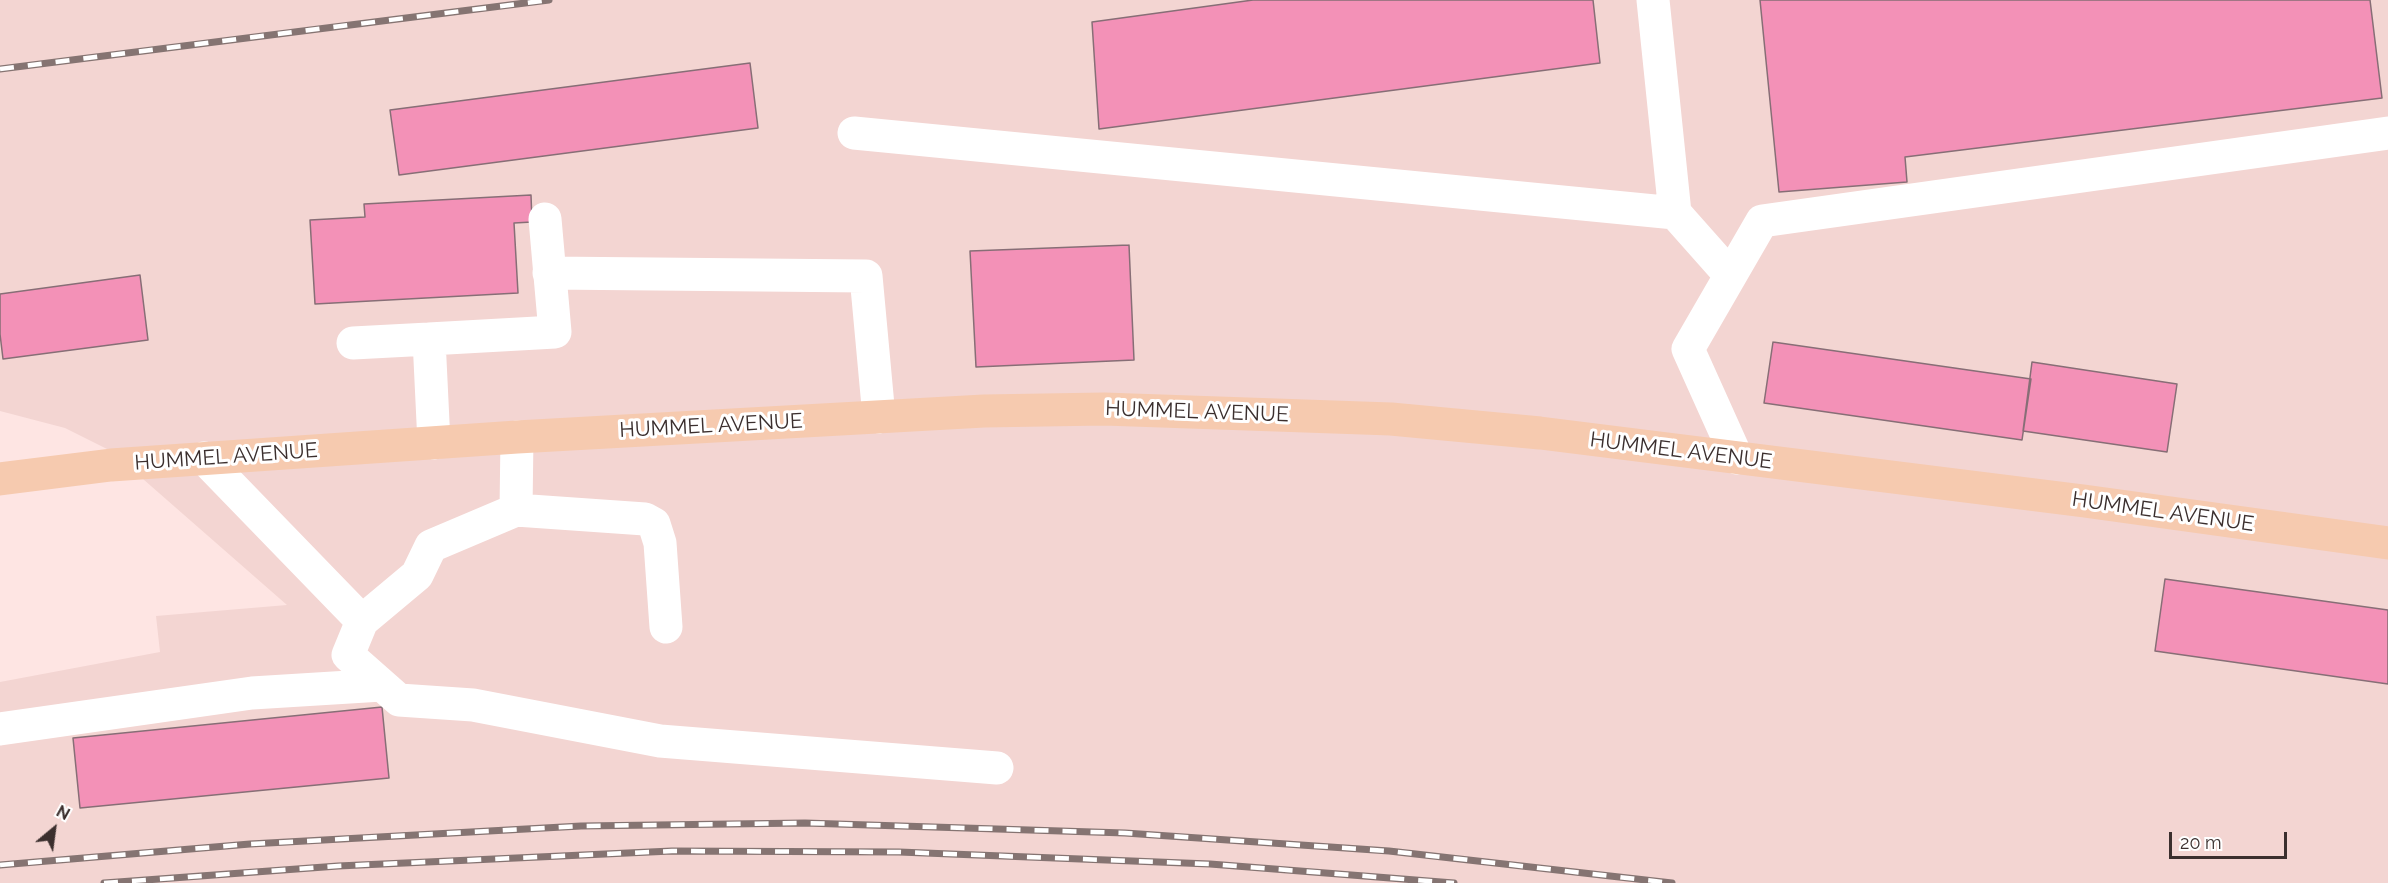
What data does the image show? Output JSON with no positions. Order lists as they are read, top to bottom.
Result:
{
  "streets": {
    "main road": ["HUMMEL AVENUE"]
  },
  "scale_bar": "20 m",
  "north": "top right"
}
